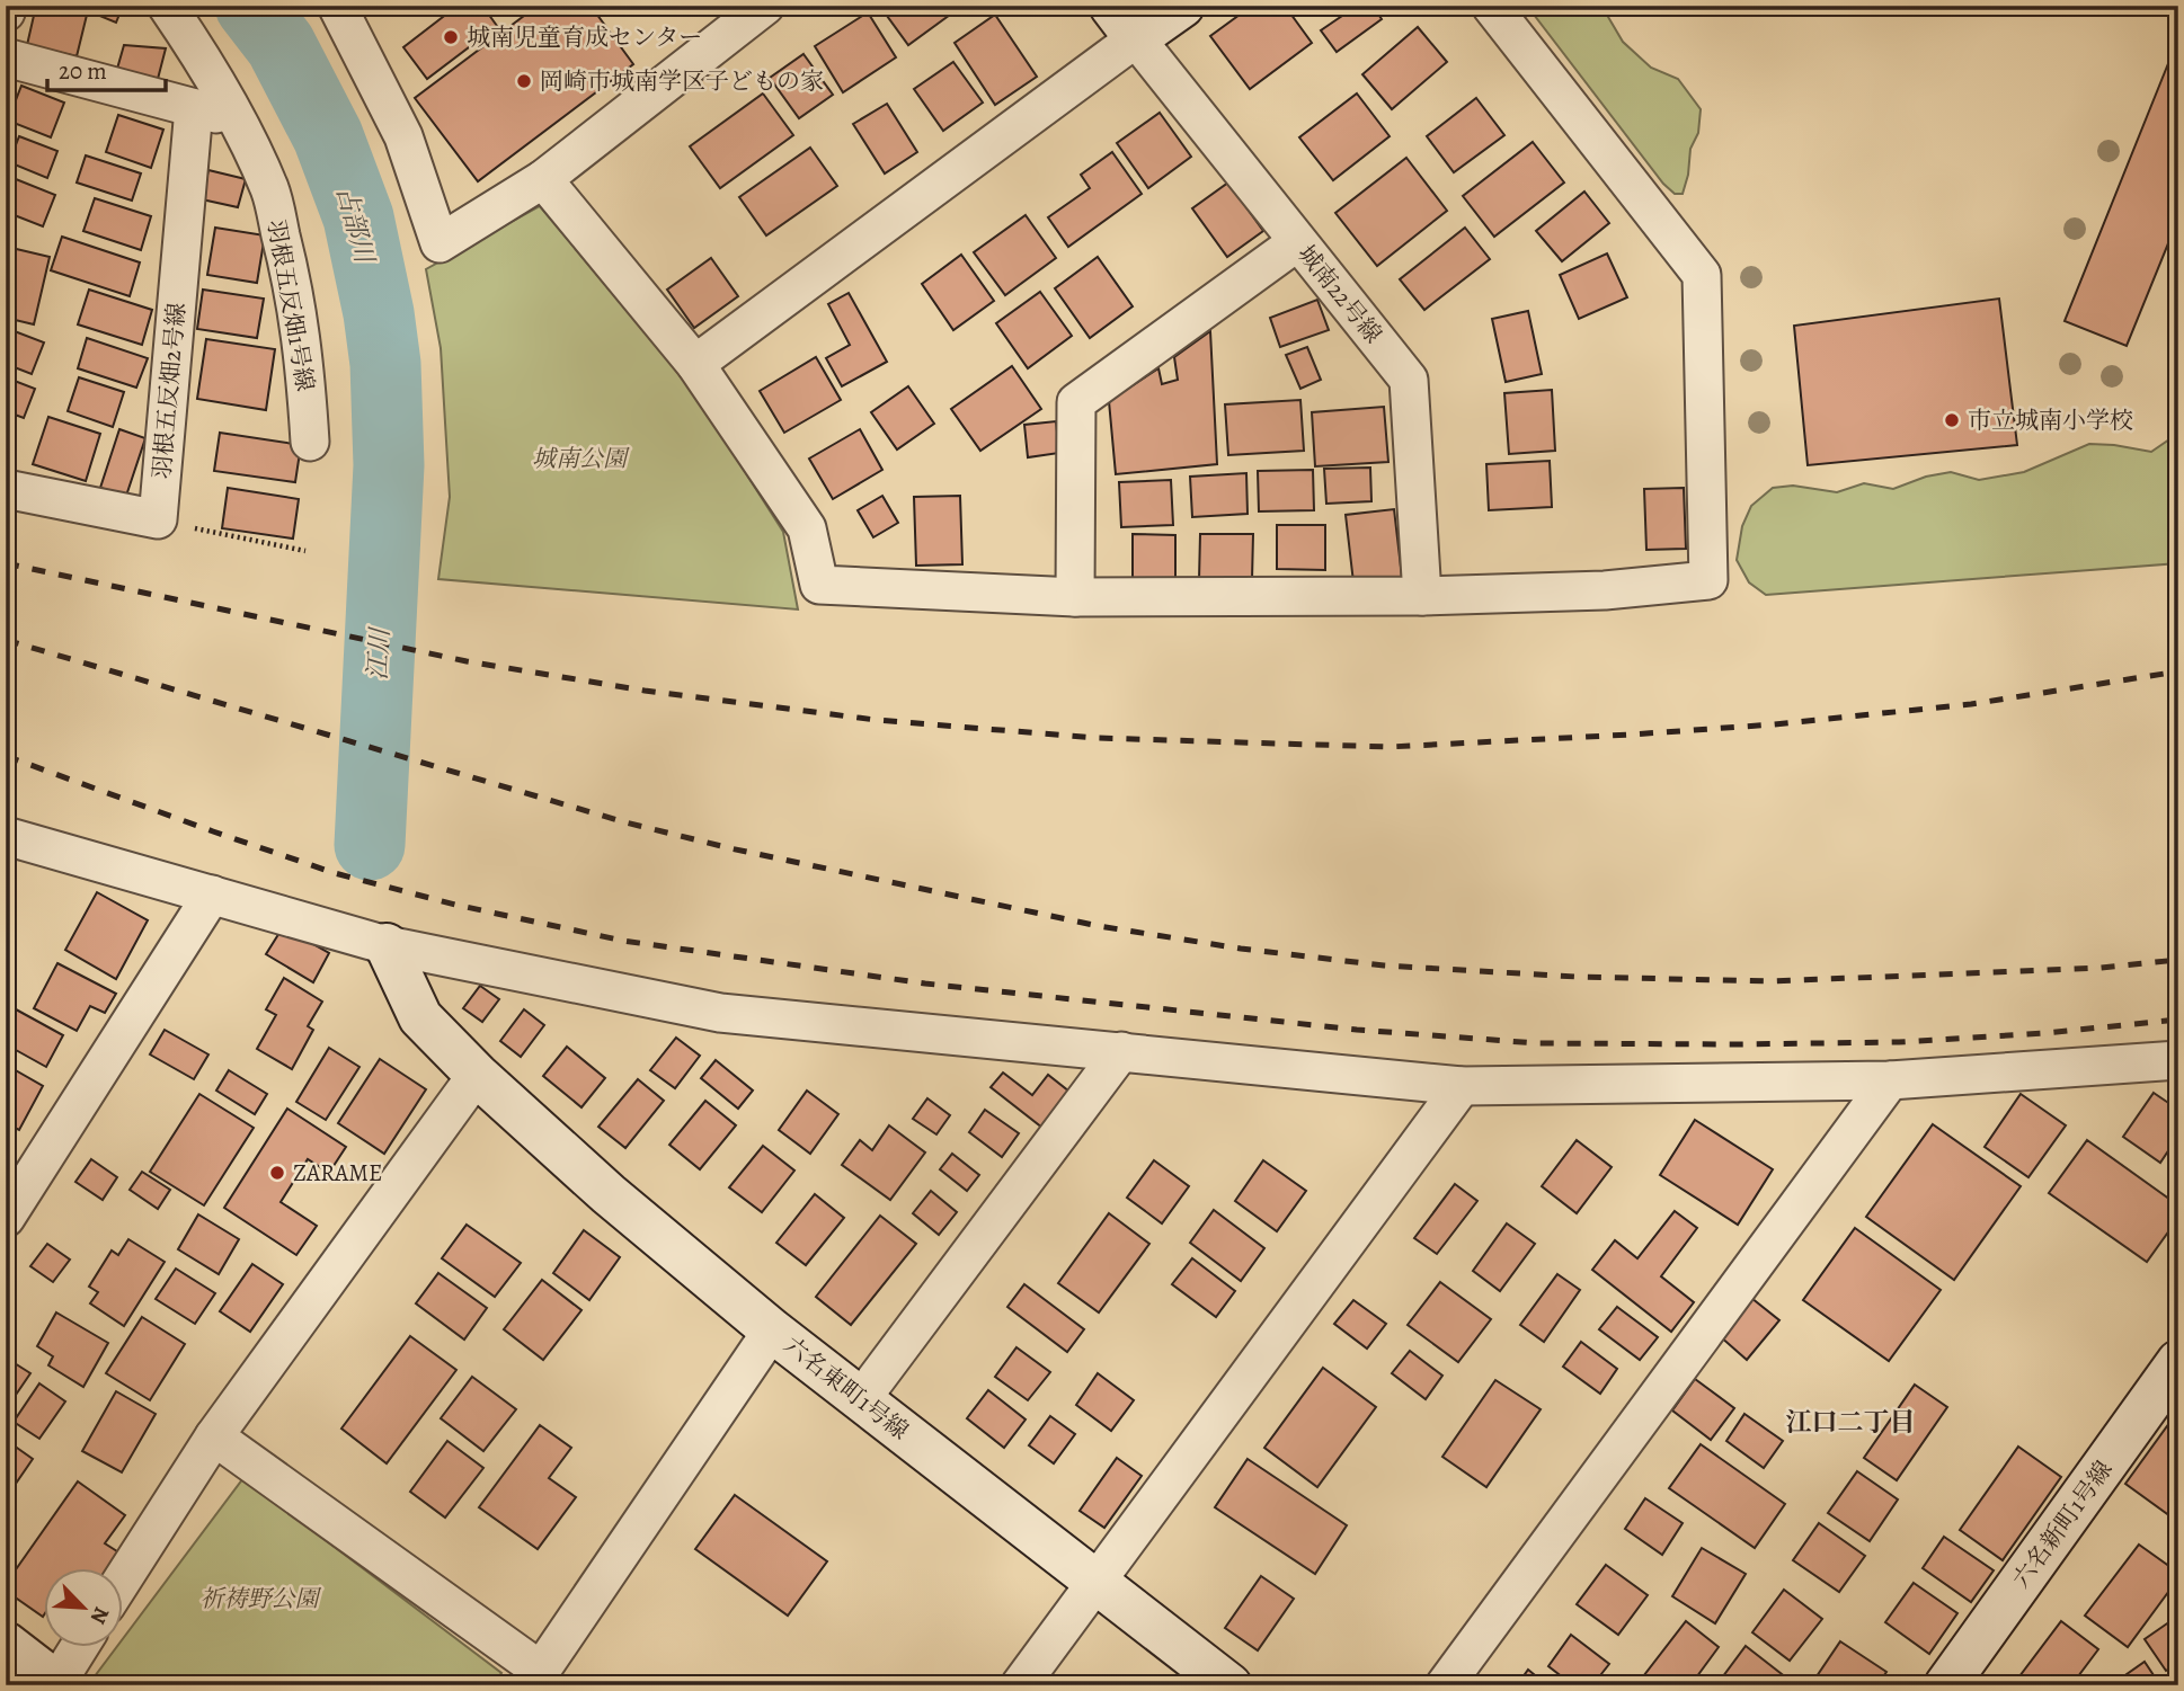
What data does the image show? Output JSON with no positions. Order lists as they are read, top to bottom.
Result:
{
  "streets": {
    "street": [
      "城南22号線",
      "羽根五反畑1号線",
      "羽根五反畑2号線",
      "六名東町1号線",
      "六名新町1号線"
    ]
  },
  "districts": ["江口二丁目"],
  "water": ["占部川", "江川"],
  "parks": ["城南公園", "祈祷野公園"],
  "places": [
    "城南児童育成センター",
    "岡崎市城南学区子どもの家",
    "市立城南小学校",
    "ZARAME"
  ],
  "scale_bar": "20 m",
  "north": "bottom right"
}
